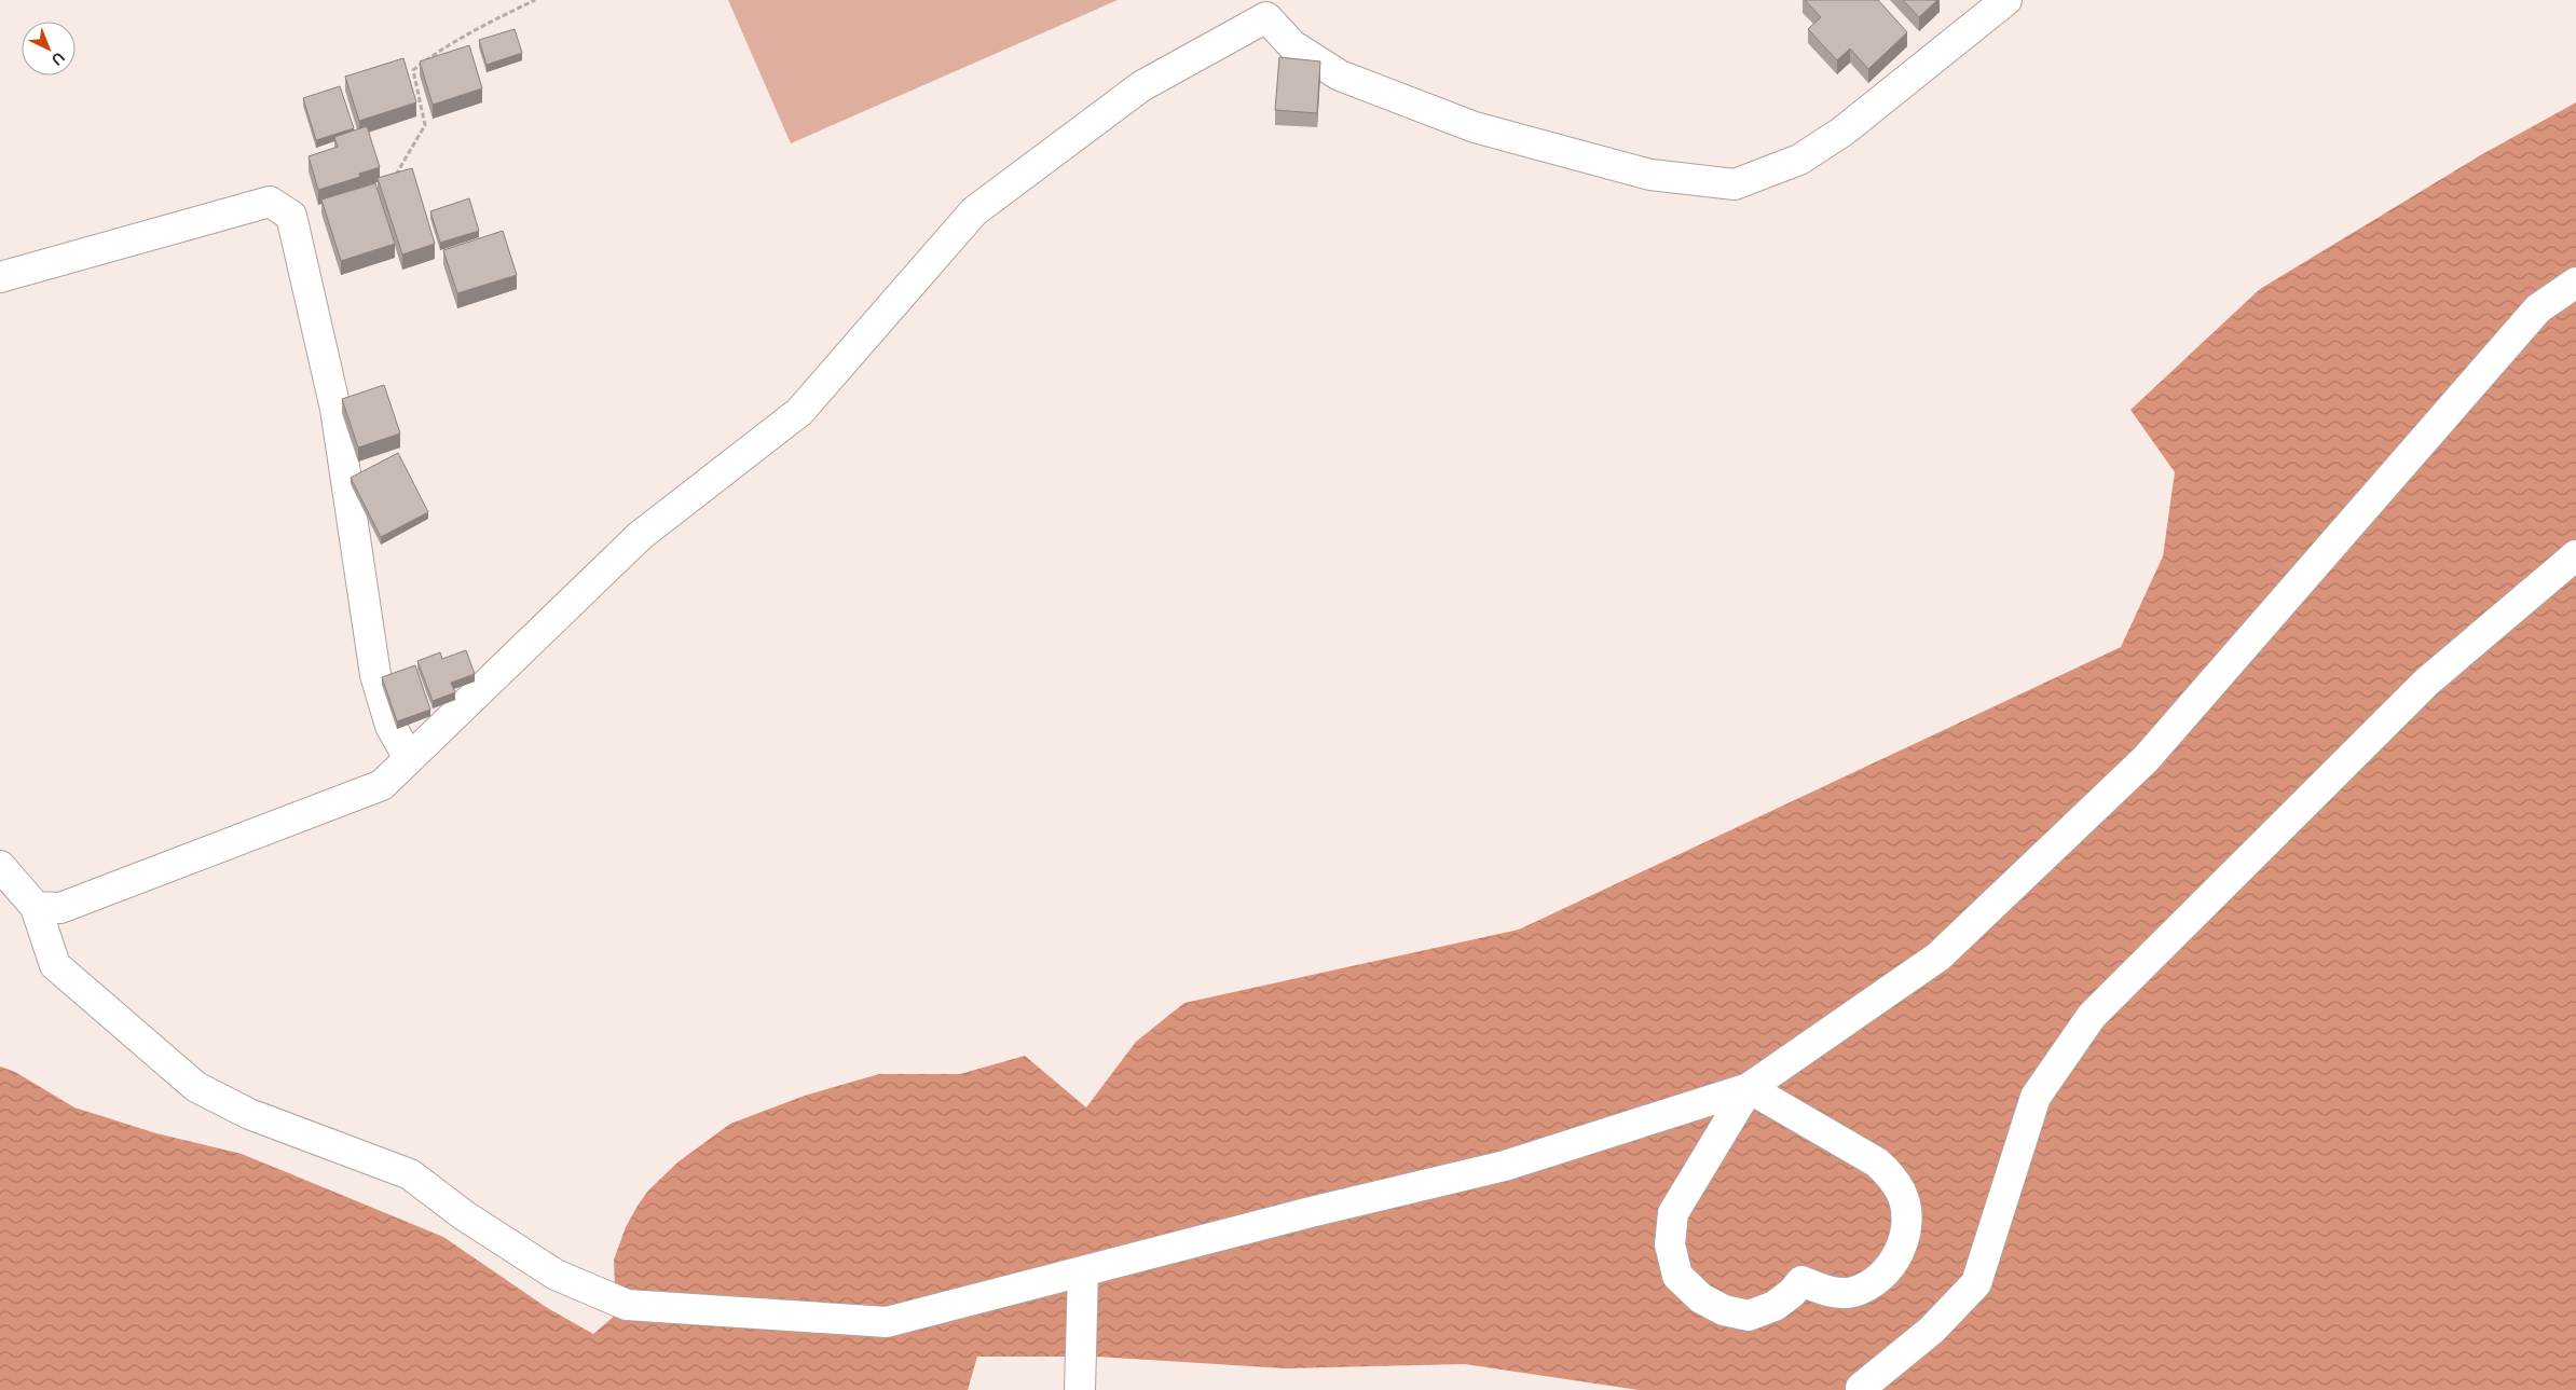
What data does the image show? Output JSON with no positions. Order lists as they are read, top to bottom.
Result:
{
  "north": "bottom right"
}
